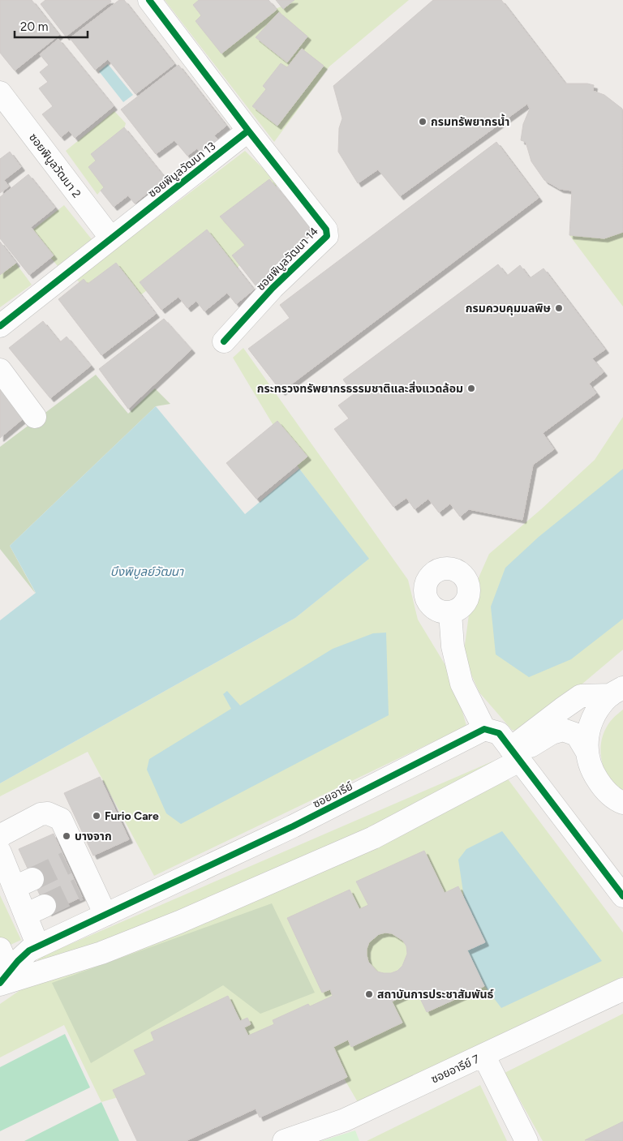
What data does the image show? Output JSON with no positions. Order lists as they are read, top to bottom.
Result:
{
  "streets": {
    "street": [
      "ซอยพิบูลวัฒนา 2",
      "ซอยพิบูลวัฒนา 13",
      "ซอยพิบูลวัฒนา 14",
      "ซอยอารีย์",
      "ซอยอารีย์ 7"
    ]
  },
  "crossings": [
    ["ซอยพิบูลวัฒนา 2", "ซอยพิบูลวัฒนา 13"],
    ["ซอยพิบูลวัฒนา 13", "ซอยพิบูลวัฒนา 14"]
  ],
  "water": ["บึงพิบูลย์วัฒนา"],
  "places": [
    "กรมทรัพยากรน้ำ",
    "กรมควบคุมมลพิษ",
    "กระทรวงทรัพยากรธรรมชาติและสิ่งแวดล้อม",
    "Furio Care",
    "บางจาก",
    "สถาบันการประชาสัมพันธ์"
  ],
  "scale_bar": "20 m"
}
